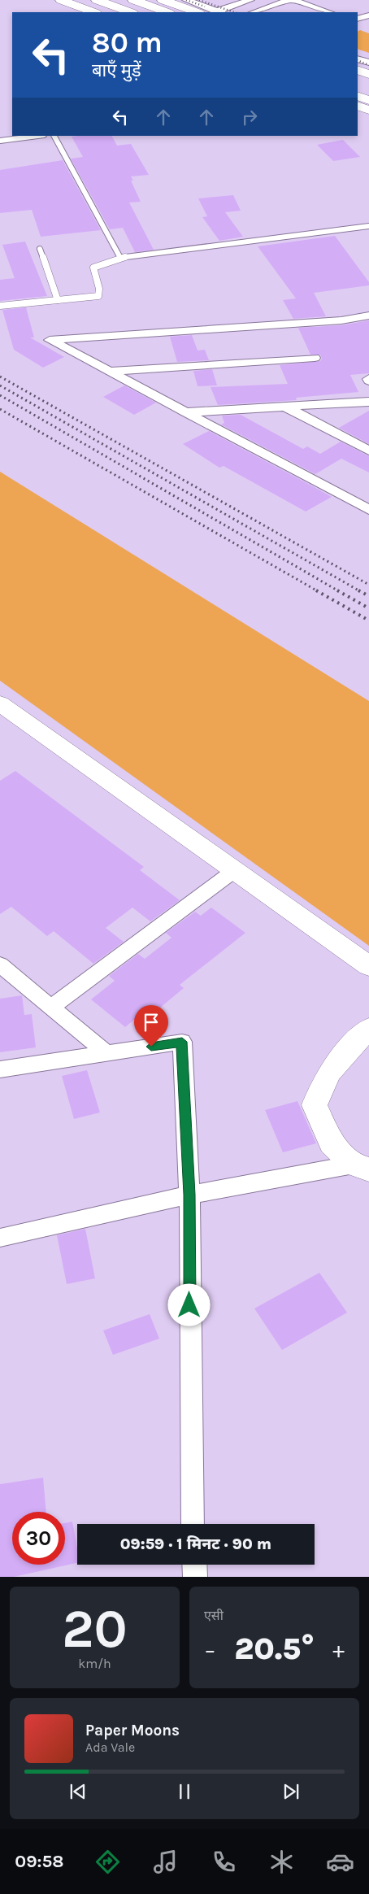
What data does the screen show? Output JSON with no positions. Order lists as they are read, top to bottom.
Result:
{
  "page": {
    "turn": ["80 m", "बाएँ मुड़ें"],
    "limit": "30",
    "trip": "09:59 · 1 मिनट · 90 m",
    "tile": [
      ["20", "km/h"],
      "एसी"
    ],
    "heat": ["−", "20.5°", "+"],
    "song": ["Paper Moons", "Ada Vale"],
    "tabs": "09:58"
  }
}
